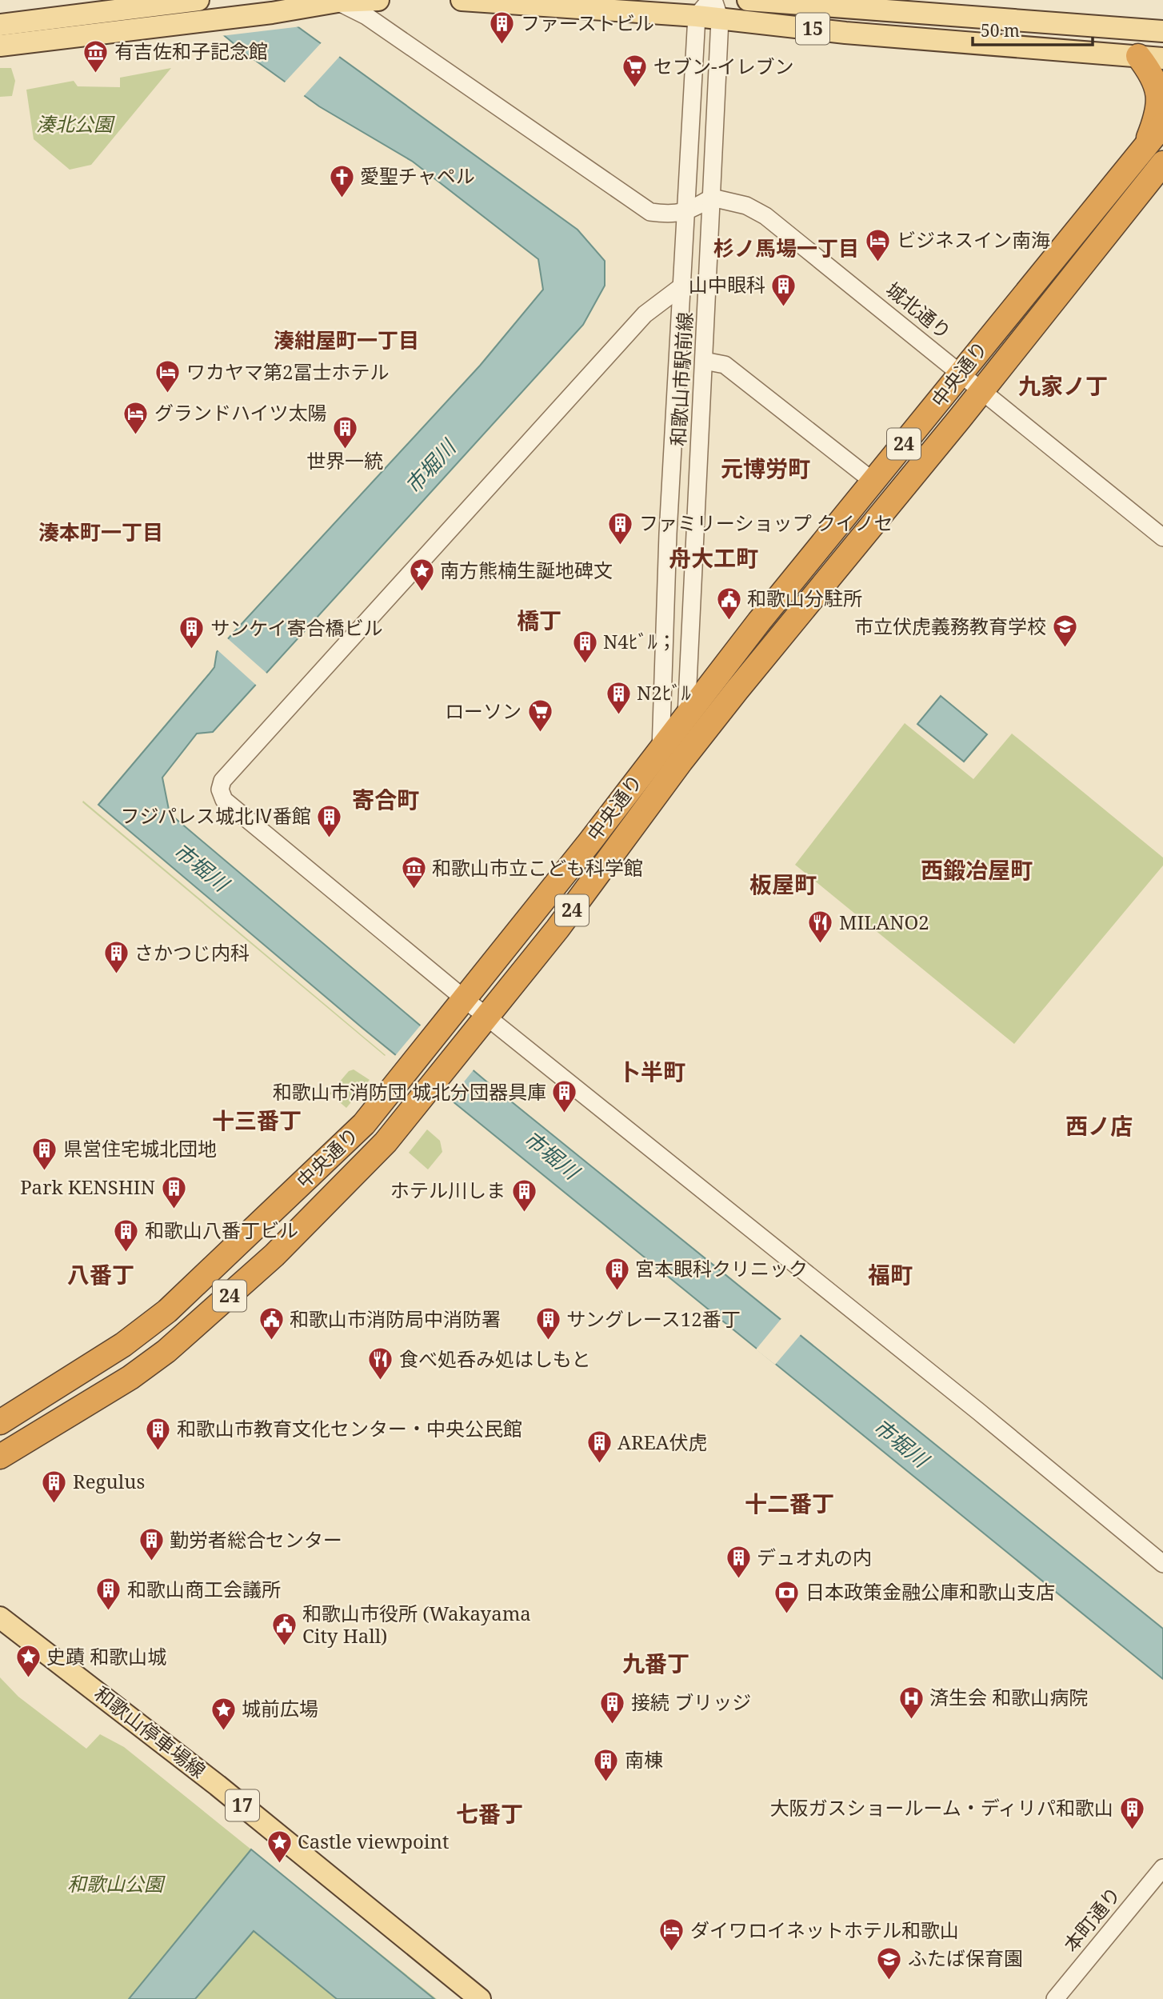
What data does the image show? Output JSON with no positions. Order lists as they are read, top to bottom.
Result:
{
  "streets": {
    "highway": ["中央通り", "24"],
    "main road": ["15", "和歌山停車場線", "17"],
    "street": ["城北通り", "和歌山市駅前線", "本町通り"]
  },
  "crossings": [
    ["15", "和歌山市駅前線"],
    ["15", "24"],
    ["城北通り", "中央通り"],
    ["城北通り", "和歌山市駅前線"],
    ["中央通り", "和歌山市駅前線"],
    ["中央通り", "24"]
  ],
  "districts": [
    "杉ノ馬場一丁目",
    "湊紺屋町一丁目",
    "九家ノ丁",
    "元博労町",
    "湊本町一丁目",
    "舟大工町",
    "橋丁",
    "寄合町",
    "西鍛冶屋町",
    "板屋町",
    "卜半町",
    "十三番丁",
    "西ノ店",
    "八番丁",
    "福町",
    "十二番丁",
    "九番丁",
    "七番丁"
  ],
  "water": ["市堀川"],
  "parks": ["湊北公園", "和歌山公園"],
  "places": {
    "building": [
      "ファーストビル",
      "山中眼科",
      "世界一統",
      "ファミリーショップ クイノセ",
      "サンケイ寄合橋ビル",
      "N4ﾋﾞﾙ；",
      "N2ﾋﾞﾙ",
      "フジパレス城北Ⅳ番館",
      "さかつじ内科",
      "和歌山市消防団 城北分団器具庫",
      "県営住宅城北団地",
      "Park KENSHIN",
      "ホテル川しま",
      "和歌山八番丁ビル",
      "宮本眼科クリニック",
      "サングレース12番丁",
      "和歌山市教育文化センター・中央公民館",
      "AREA伏虎",
      "Regulus",
      "勤労者総合センター",
      "デュオ丸の内",
      "和歌山商工会議所",
      "接続 ブリッジ",
      "南棟",
      "大阪ガスショールーム・ディリパ和歌山"
    ],
    "museum": ["有吉佐和子記念館", "和歌山市立こども科学館"],
    "supermarket": ["セブン-イレブン", "ローソン"],
    "church": ["愛聖チャペル"],
    "hotel": [
      "ビジネスイン南海",
      "ワカヤマ第2冨士ホテル",
      "グランドハイツ太陽",
      "ダイワロイネットホテル和歌山"
    ],
    "place": [
      "南方熊楠生誕地碑文",
      "史蹟 和歌山城",
      "城前広場",
      "Castle viewpoint"
    ],
    "public building": ["和歌山分駐所", "和歌山市消防局中消防署", "和歌山市役所 (Wakayama City Hall)"],
    "school or university": ["市立伏虎義務教育学校", "ふたば保育園"],
    "restaurant": ["MILANO2", "食べ処呑み処はしもと"],
    "bank": ["日本政策金融公庫和歌山支店"],
    "hospital": ["済生会 和歌山病院"]
  },
  "scale_bar": "50 m"
}
